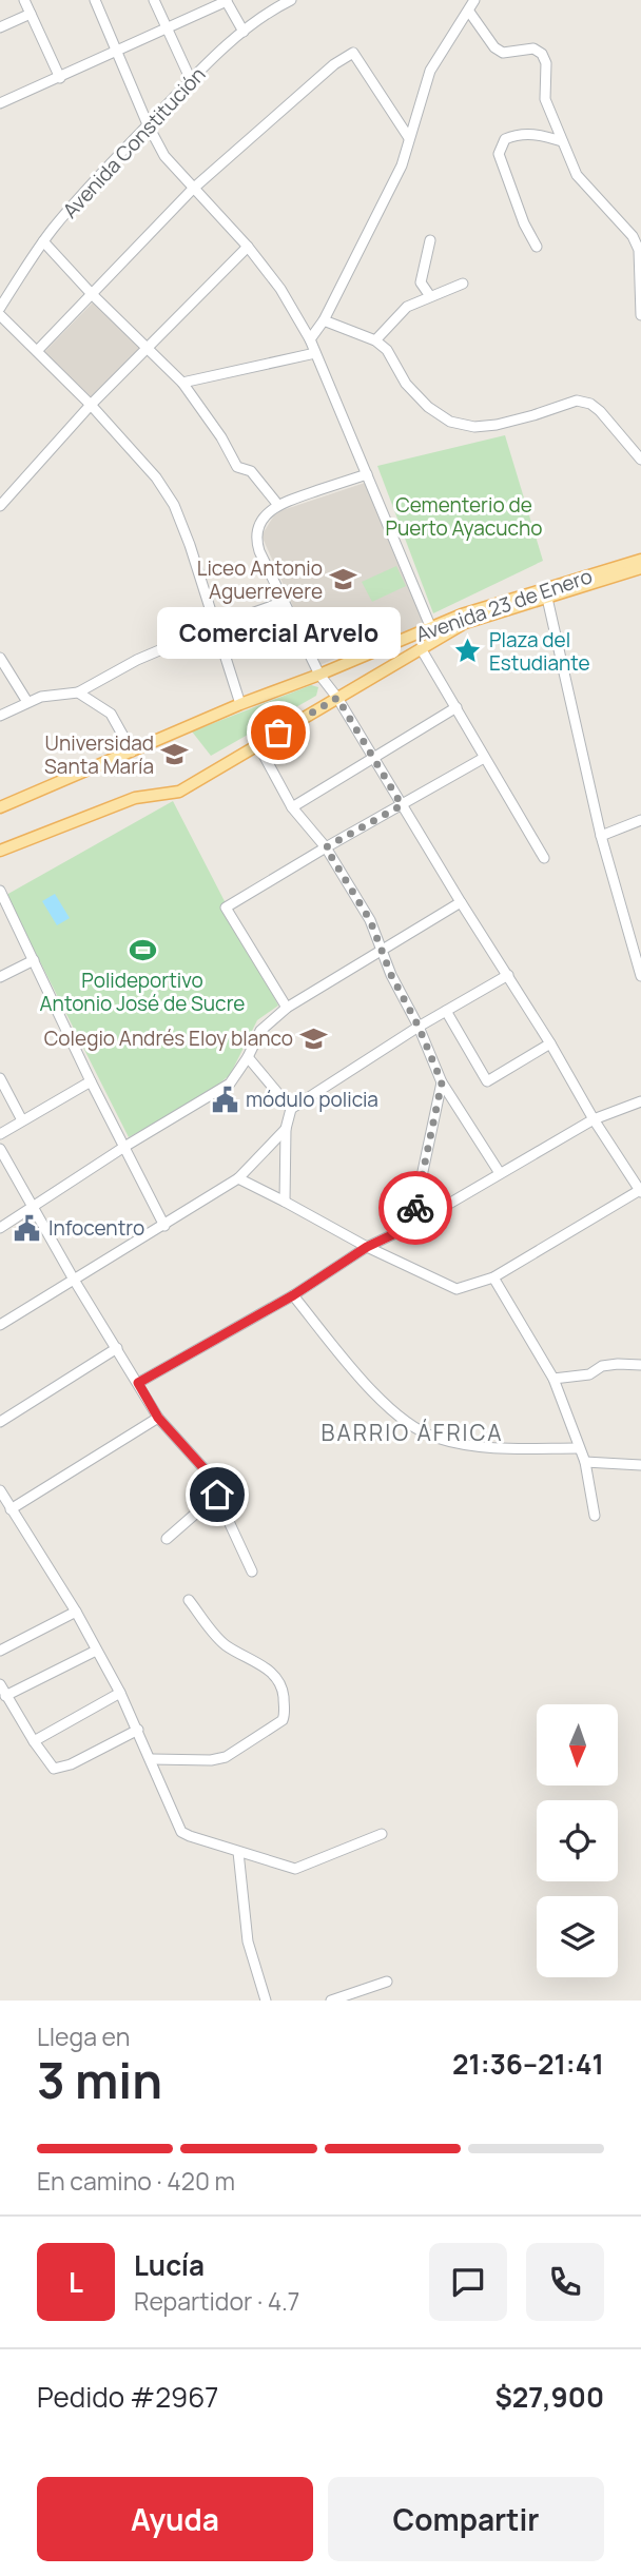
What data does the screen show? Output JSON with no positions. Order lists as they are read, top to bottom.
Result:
{
  "streets": {
    "main road": ["Avenida 23 de Enero"],
    "street": ["Avenida Constitución"]
  },
  "districts": ["BARRIO ÁFRICA"],
  "parks": ["Cementerio de Puerto Ayacucho"],
  "places": {
    "school or university": ["Liceo Antonio Aguerrevere", "Universidad Santa María", "Colegio Andrés Eloy blanco"],
    "place": ["Plaza del Estudiante"],
    "other": ["Comercial Arvelo"],
    "sports": ["Polideportivo Antonio José de Sucre"],
    "public building": ["módulo policia", "Infocentro"]
  },
  "north": "bottom",
  "page": {
    "bubble": "Comercial Arvelo",
    "heading": ["3 min", "Llega en", "21:36–21:41"],
    "panel": [
      "Lucía",
      "Repartidor · 4.7",
      "Pedido #2967",
      "$27,900"
    ],
    "bar": "En camino · 420 m",
    "round": "L",
    "buttons": ["Ayuda", "Compartir"]
  }
}
